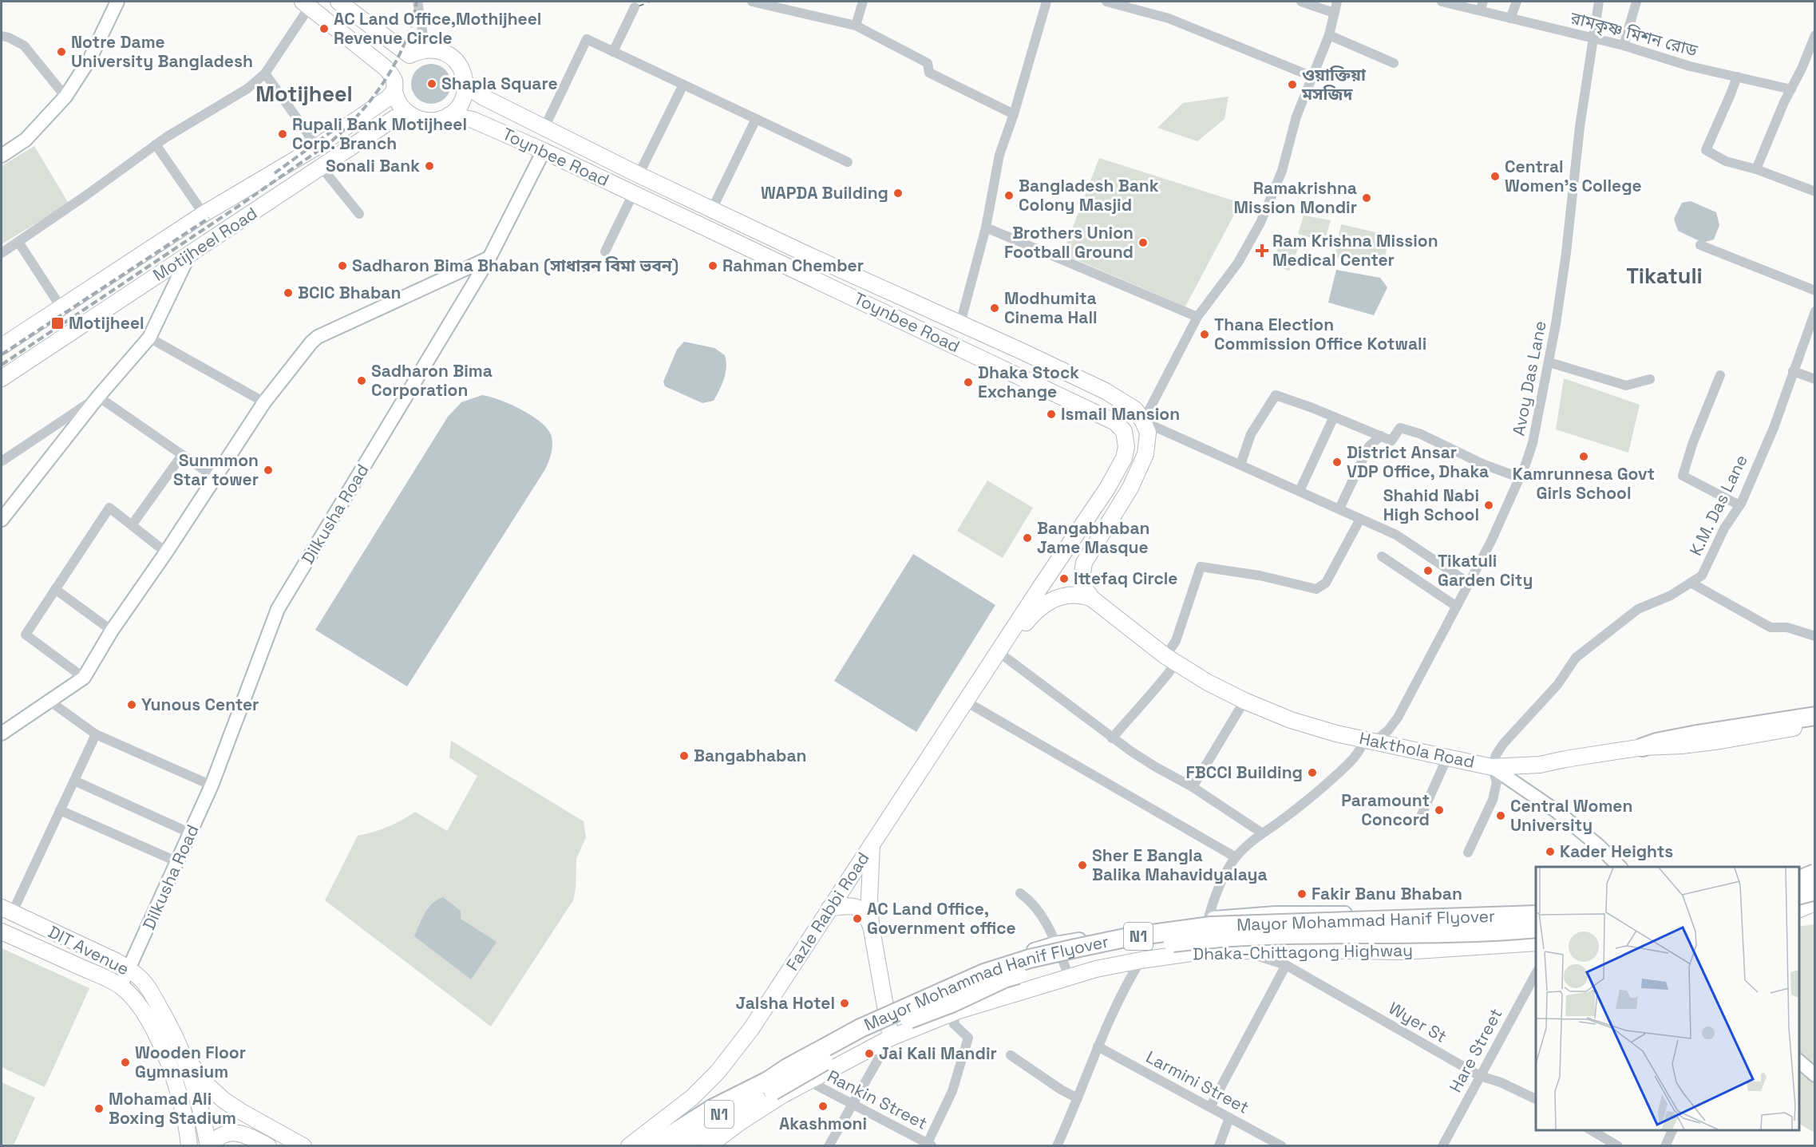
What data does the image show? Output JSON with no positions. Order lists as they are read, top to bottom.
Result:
{
  "streets": {
    "highway": ["Mayor Mohammad Hanif Flyover", "N1"],
    "main road": [
      "Toynbee Road",
      "Motijheel Road",
      "Hakthola Road",
      "Fazle Rabbi Road",
      "DIT Avenue",
      "Dhaka-Chittagong Highway"
    ],
    "street": [
      "রামকৃষ্ণ মিশন রোড",
      "Avoy Das Lane",
      "K.M. Das Lane",
      "Dilkusha Road",
      "Wyer St",
      "Hare Street",
      "Larmini Street",
      "Rankin Street"
    ]
  },
  "crossings": [
    ["রামকৃষ্ণ মিশন রোড", "Avoy Das Lane"],
    ["Toynbee Road", "Dilkusha Road"],
    ["Toynbee Road", "Fazle Rabbi Road"],
    ["Avoy Das Lane", "Hakthola Road"],
    ["K.M. Das Lane", "Hakthola Road"],
    ["Dilkusha Road", "DIT Avenue"],
    ["Dhaka-Chittagong Highway", "Wyer St"],
    ["Dhaka-Chittagong Highway", "Rankin Street"],
    ["Wyer St", "Hare Street"]
  ],
  "districts": ["Motijheel", "Tikatuli"],
  "places": {
    "other": [
      "AC Land Office,Mothijheel Revenue Circle",
      "Notre Dame University Bangladesh",
      "Shapla Square",
      "ওয়াক্তিয়া মসজিদ",
      "Rupali Bank Motijheel Corp. Branch",
      "Sonali Bank",
      "Central Women's College",
      "WAPDA Building",
      "Bangladesh Bank Colony Masjid",
      "Ramakrishna Mission Mondir",
      "Brothers Union Football Ground",
      "Sadharon Bima Bhaban (সাধারন বিমা ভবন)",
      "Rahman Chember",
      "BCIC Bhaban",
      "Modhumita Cinema Hall",
      "Thana Election Commission Office Kotwali",
      "Sadharon Bima Corporation",
      "Dhaka Stock Exchange",
      "Ismail Mansion",
      "Kamrunnesa Govt Girls School",
      "District Ansar VDP Office, Dhaka",
      "Sunmmon Star tower",
      "Shahid Nabi High School",
      "Bangabhaban Jame Masque",
      "Tikatuli Garden City",
      "Ittefaq Circle",
      "Yunous Center",
      "Bangabhaban",
      "FBCCI Building",
      "Paramount Concord",
      "Central Women University",
      "Kader Heights",
      "Sher E Bangla Balika Mahavidyalaya",
      "Fakir Banu Bhaban",
      "AC Land Office, Government office",
      "Jalsha Hotel",
      "Jai Kali Mandir",
      "Wooden Floor Gymnasium",
      "Akashmoni",
      "Mohamad Ali Boxing Stadium"
    ],
    "health": ["Ram Krishna Mission Medical Center"],
    "transit": ["Motijheel"]
  }
}
